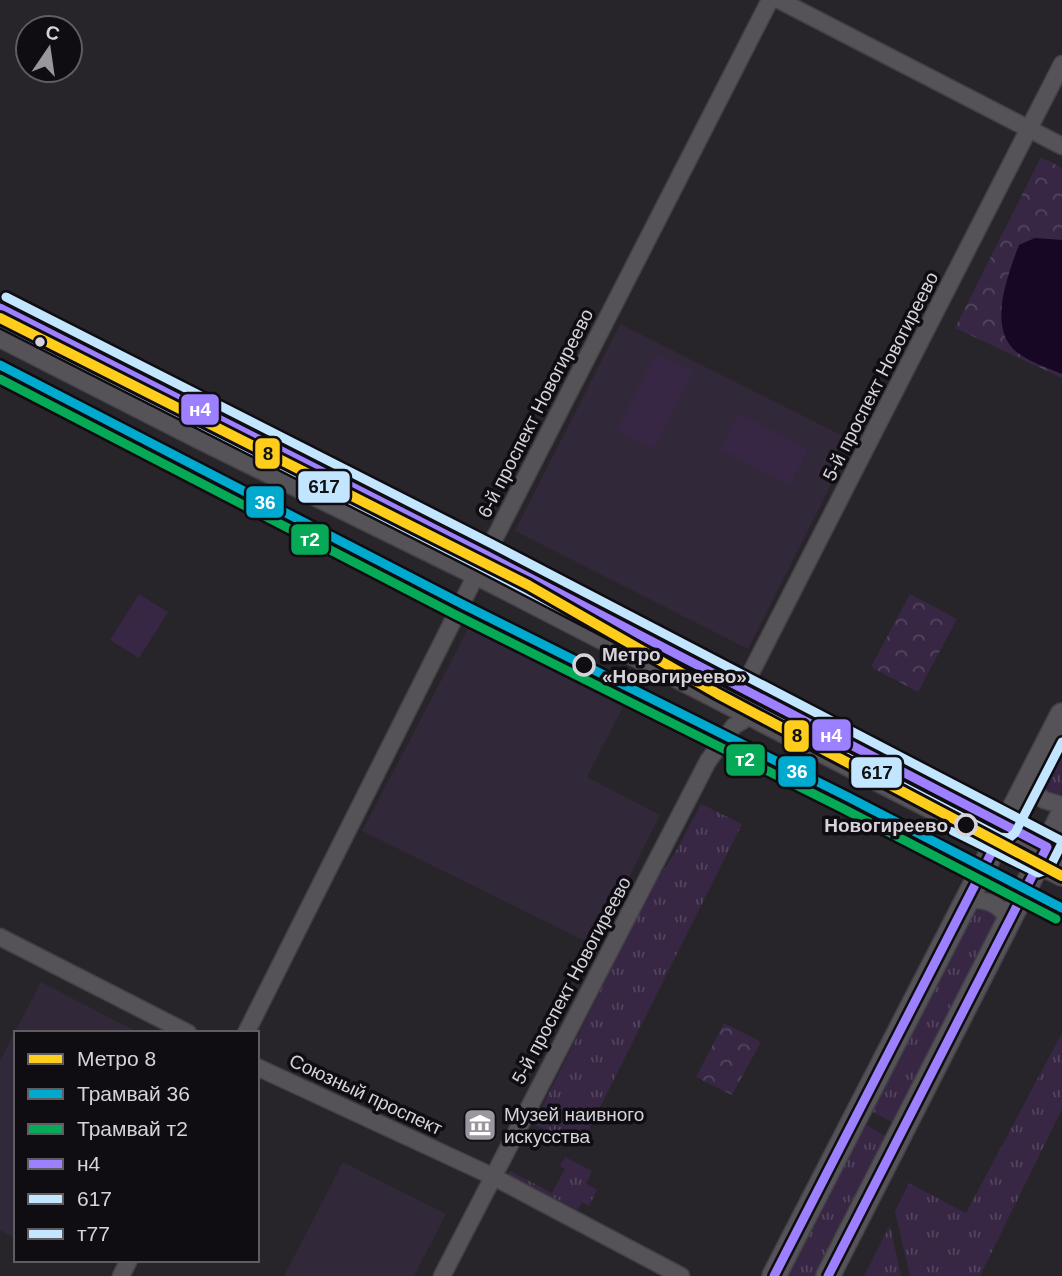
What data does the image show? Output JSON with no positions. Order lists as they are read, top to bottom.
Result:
{
  "streets": {
    "street": ["5-й проспект Новогиреево", "6-й проспект Новогиреево", "Союзный проспект"]
  },
  "crossings": [
    ["5-й проспект Новогиреево", "Союзный проспект"]
  ],
  "places": {
    "other": ["Метро «Новогиреево»", "Новогиреево"],
    "museum": ["Музей наивного искусства"]
  },
  "lines": [
    "transit line т77",
    "transit line н4",
    "metro line 8",
    "transit line 617",
    "tram line 36",
    "tram line т2"
  ],
  "legend": [
    "Метро 8",
    "Трамвай 36",
    "Трамвай т2",
    "н4",
    "617",
    "т77"
  ],
  "north": "top"
}
